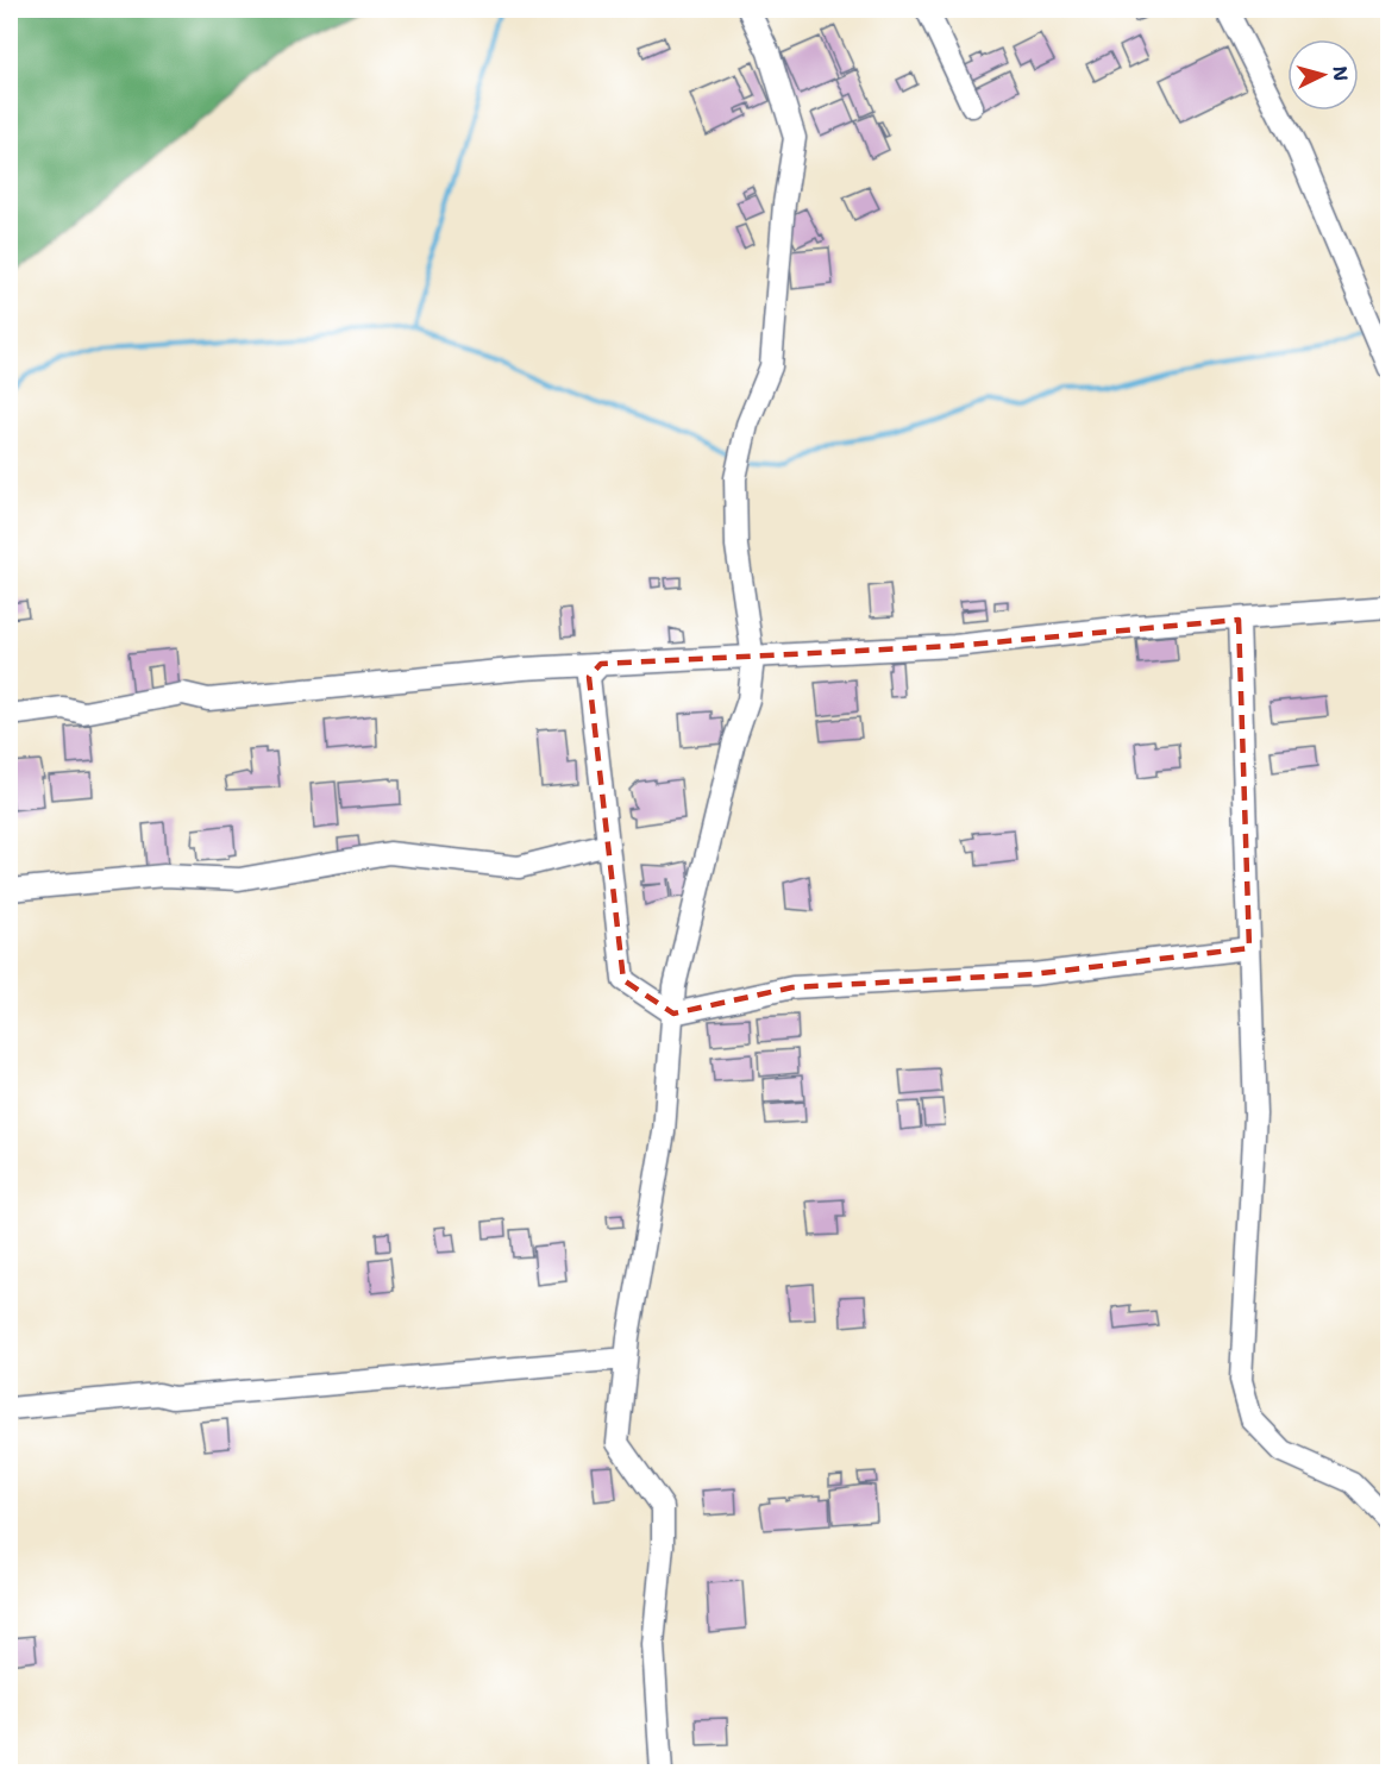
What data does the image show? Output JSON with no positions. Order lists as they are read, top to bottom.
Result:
{
  "north": "right"
}
